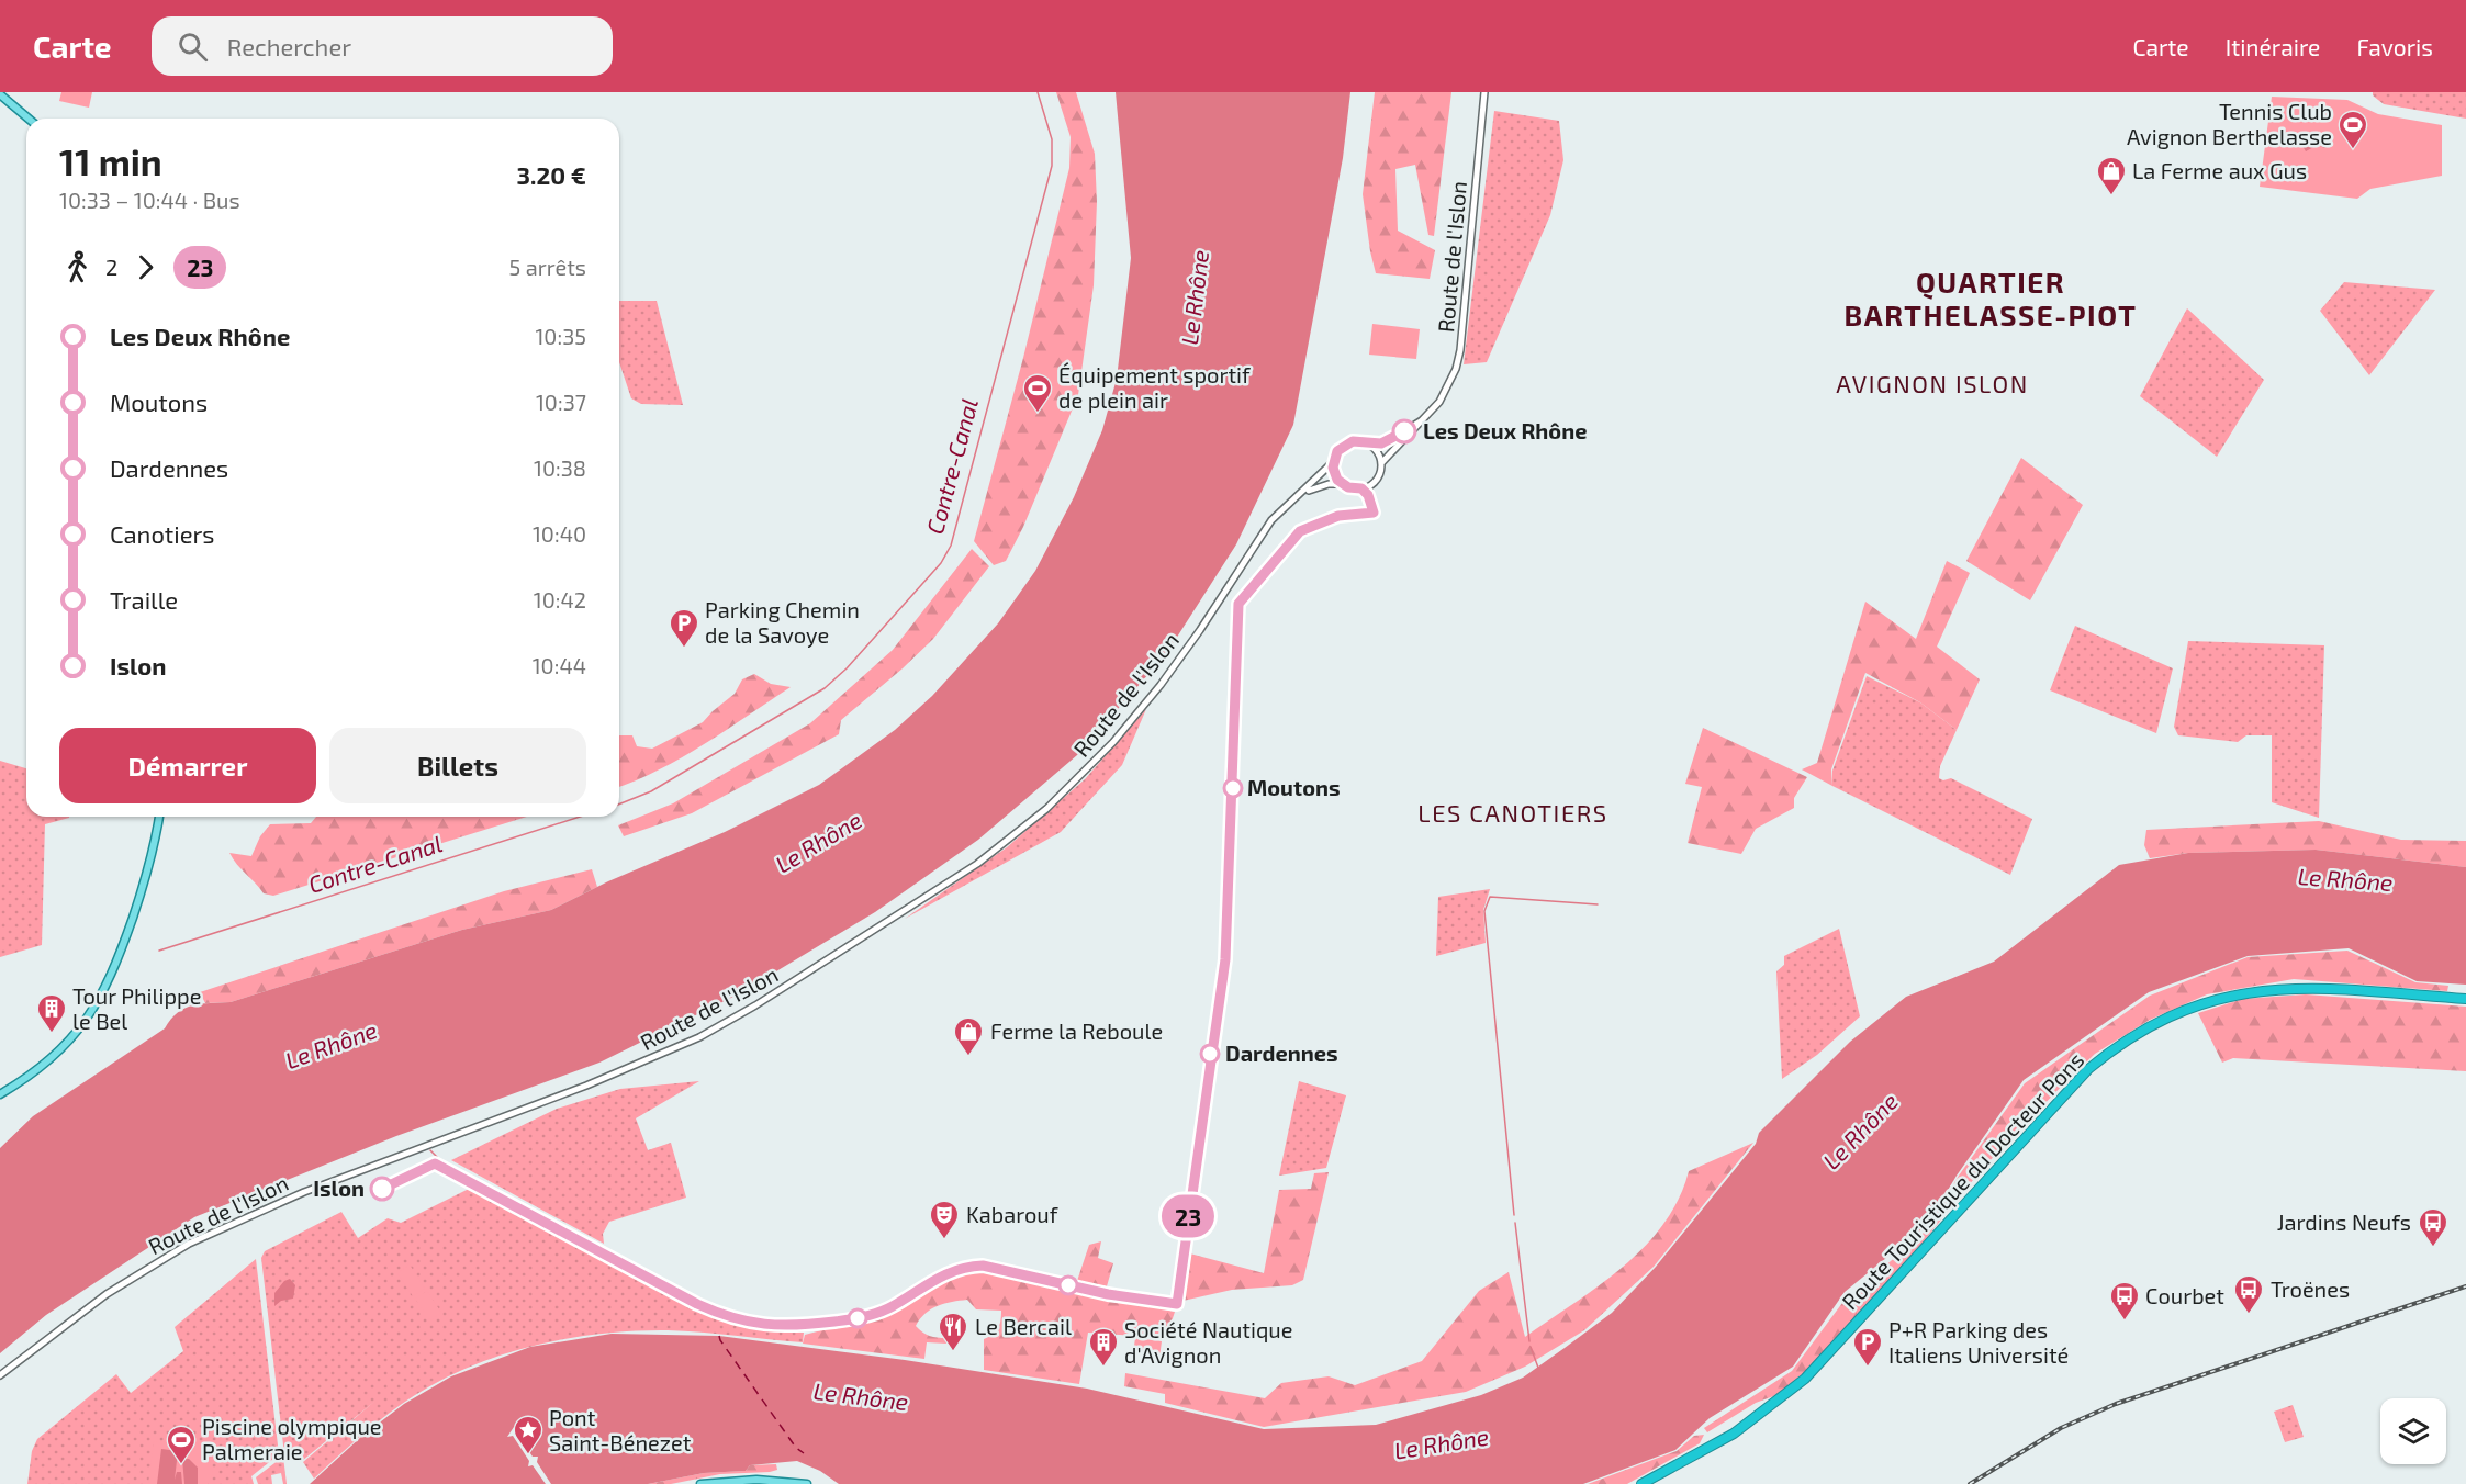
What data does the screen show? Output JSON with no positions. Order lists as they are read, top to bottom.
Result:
{
  "streets": {
    "highway": ["Route Touristique du Docteur Pons"],
    "street": ["Route de l'Islon"]
  },
  "districts": ["QUARTIER BARTHELASSE-PIOT", "AVIGNON ISLON", "LES CANOTIERS"],
  "water": ["Le Rhône", "Contre-Canal"],
  "places": {
    "sports": ["Tennis Club Avignon Berthelasse", "Équipement sportif de plein air", "Piscine olympique Palmeraie"],
    "shop": ["La Ferme aux Gus", "Ferme la Reboule"],
    "other": [
      "Les Deux Rhône",
      "Moutons",
      "Dardennes",
      "Islon"
    ],
    "parking": ["Parking Chemin de la Savoye", "P+R Parking des Italiens Université"],
    "building": ["Tour Philippe le Bel", "Société Nautique d'Avignon"],
    "theatre": ["Kabarouf"],
    "bus stop": ["Jardins Neufs", "Troënes", "Courbet"],
    "restaurant": ["Le Bercail"],
    "place": ["Pont Saint-Bénezet"]
  },
  "lines": ["bus line 23"],
  "page": {
    "header": "Carte",
    "search": "Rechercher",
    "nav": ["Carte", "Itinéraire", "Favoris"],
    "on_map": "23",
    "heading": ["11 min", "10:33 – 10:44 · Bus", "3.20 €"],
    "legs": ["2", "23", "5 arrêts"],
    "list": [
      {
        "name": "Les Deux Rhône",
        "value": "10:35"
      },
      {
        "name": "Moutons",
        "value": "10:37"
      },
      {
        "name": "Dardennes",
        "value": "10:38"
      },
      {
        "name": "Canotiers",
        "value": "10:40"
      },
      {
        "name": "Traille",
        "value": "10:42"
      },
      {
        "name": "Islon",
        "value": "10:44"
      }
    ],
    "buttons": ["Démarrer", "Billets"]
  }
}
